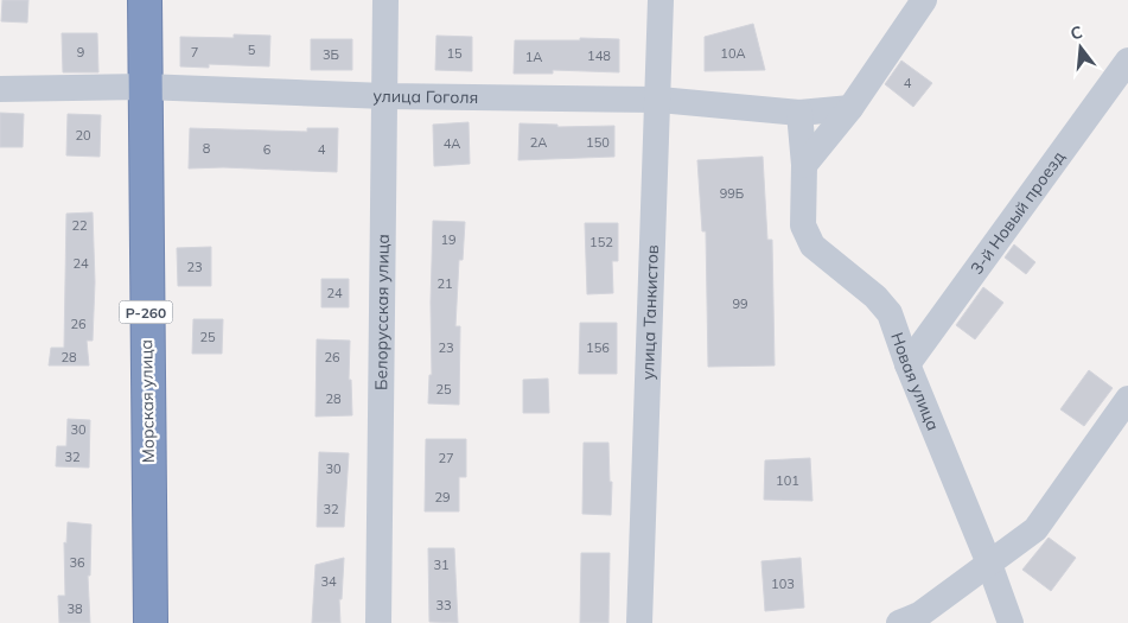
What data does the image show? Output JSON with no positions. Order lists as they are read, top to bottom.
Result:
{
  "streets": {
    "highway": ["Р-260", "Морская улица"],
    "street": [
      "улица Гоголя",
      "3-й Новый проезд",
      "Белорусская улица",
      "улица Танкистов",
      "Новая улица"
    ]
  },
  "crossings": [
    ["улица Гоголя", "Белорусская улица"],
    ["улица Гоголя", "улица Танкистов"],
    ["улица Гоголя", "Новая улица"],
    ["улица Гоголя", "Морская улица"],
    ["3-й Новый проезд", "Новая улица"]
  ],
  "house_numbers": [
    "5",
    "9",
    "7",
    "15",
    "10А",
    "3Б",
    "148",
    "1А",
    "4",
    "20",
    "2А",
    "150",
    "4А",
    "8",
    "6",
    "4",
    "99Б",
    "22",
    "19",
    "152",
    "24",
    "23",
    "21",
    "24",
    "99",
    "26",
    "25",
    "23",
    "156",
    "28",
    "26",
    "25",
    "28",
    "30",
    "32",
    "27",
    "30",
    "101",
    "29",
    "32",
    "36",
    "31",
    "34",
    "103",
    "33",
    "38"
  ],
  "north": "top"
}
